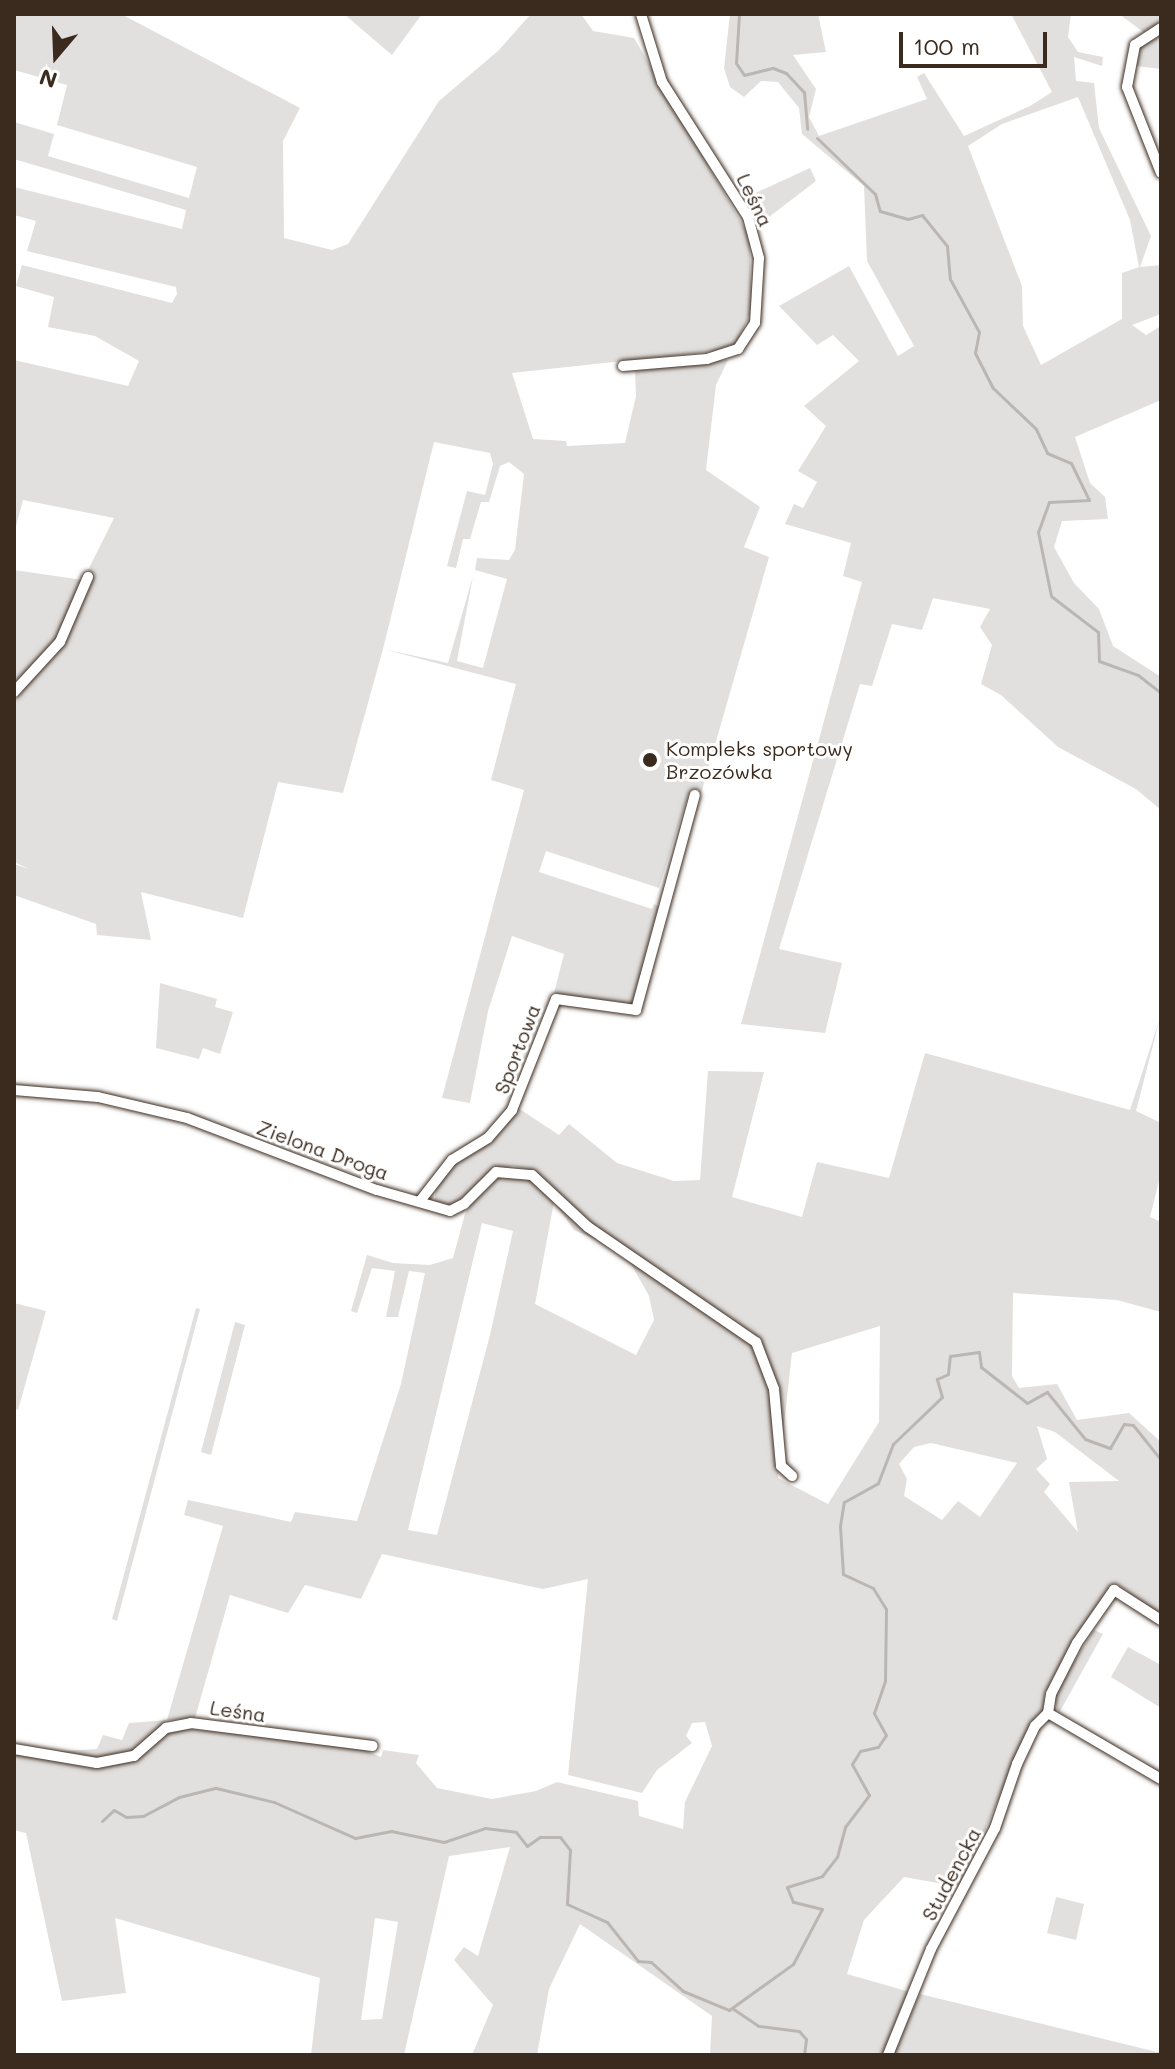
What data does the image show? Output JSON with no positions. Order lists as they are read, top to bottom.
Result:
{
  "streets": {
    "street": [
      "Leśna",
      "Sportowa",
      "Zielona Droga",
      "Studencka"
    ]
  },
  "crossings": [
    ["Sportowa", "Zielona Droga"]
  ],
  "places": ["Kompleks sportowy Brzozówka"],
  "scale_bar": "100 m",
  "north": "bottom"
}
